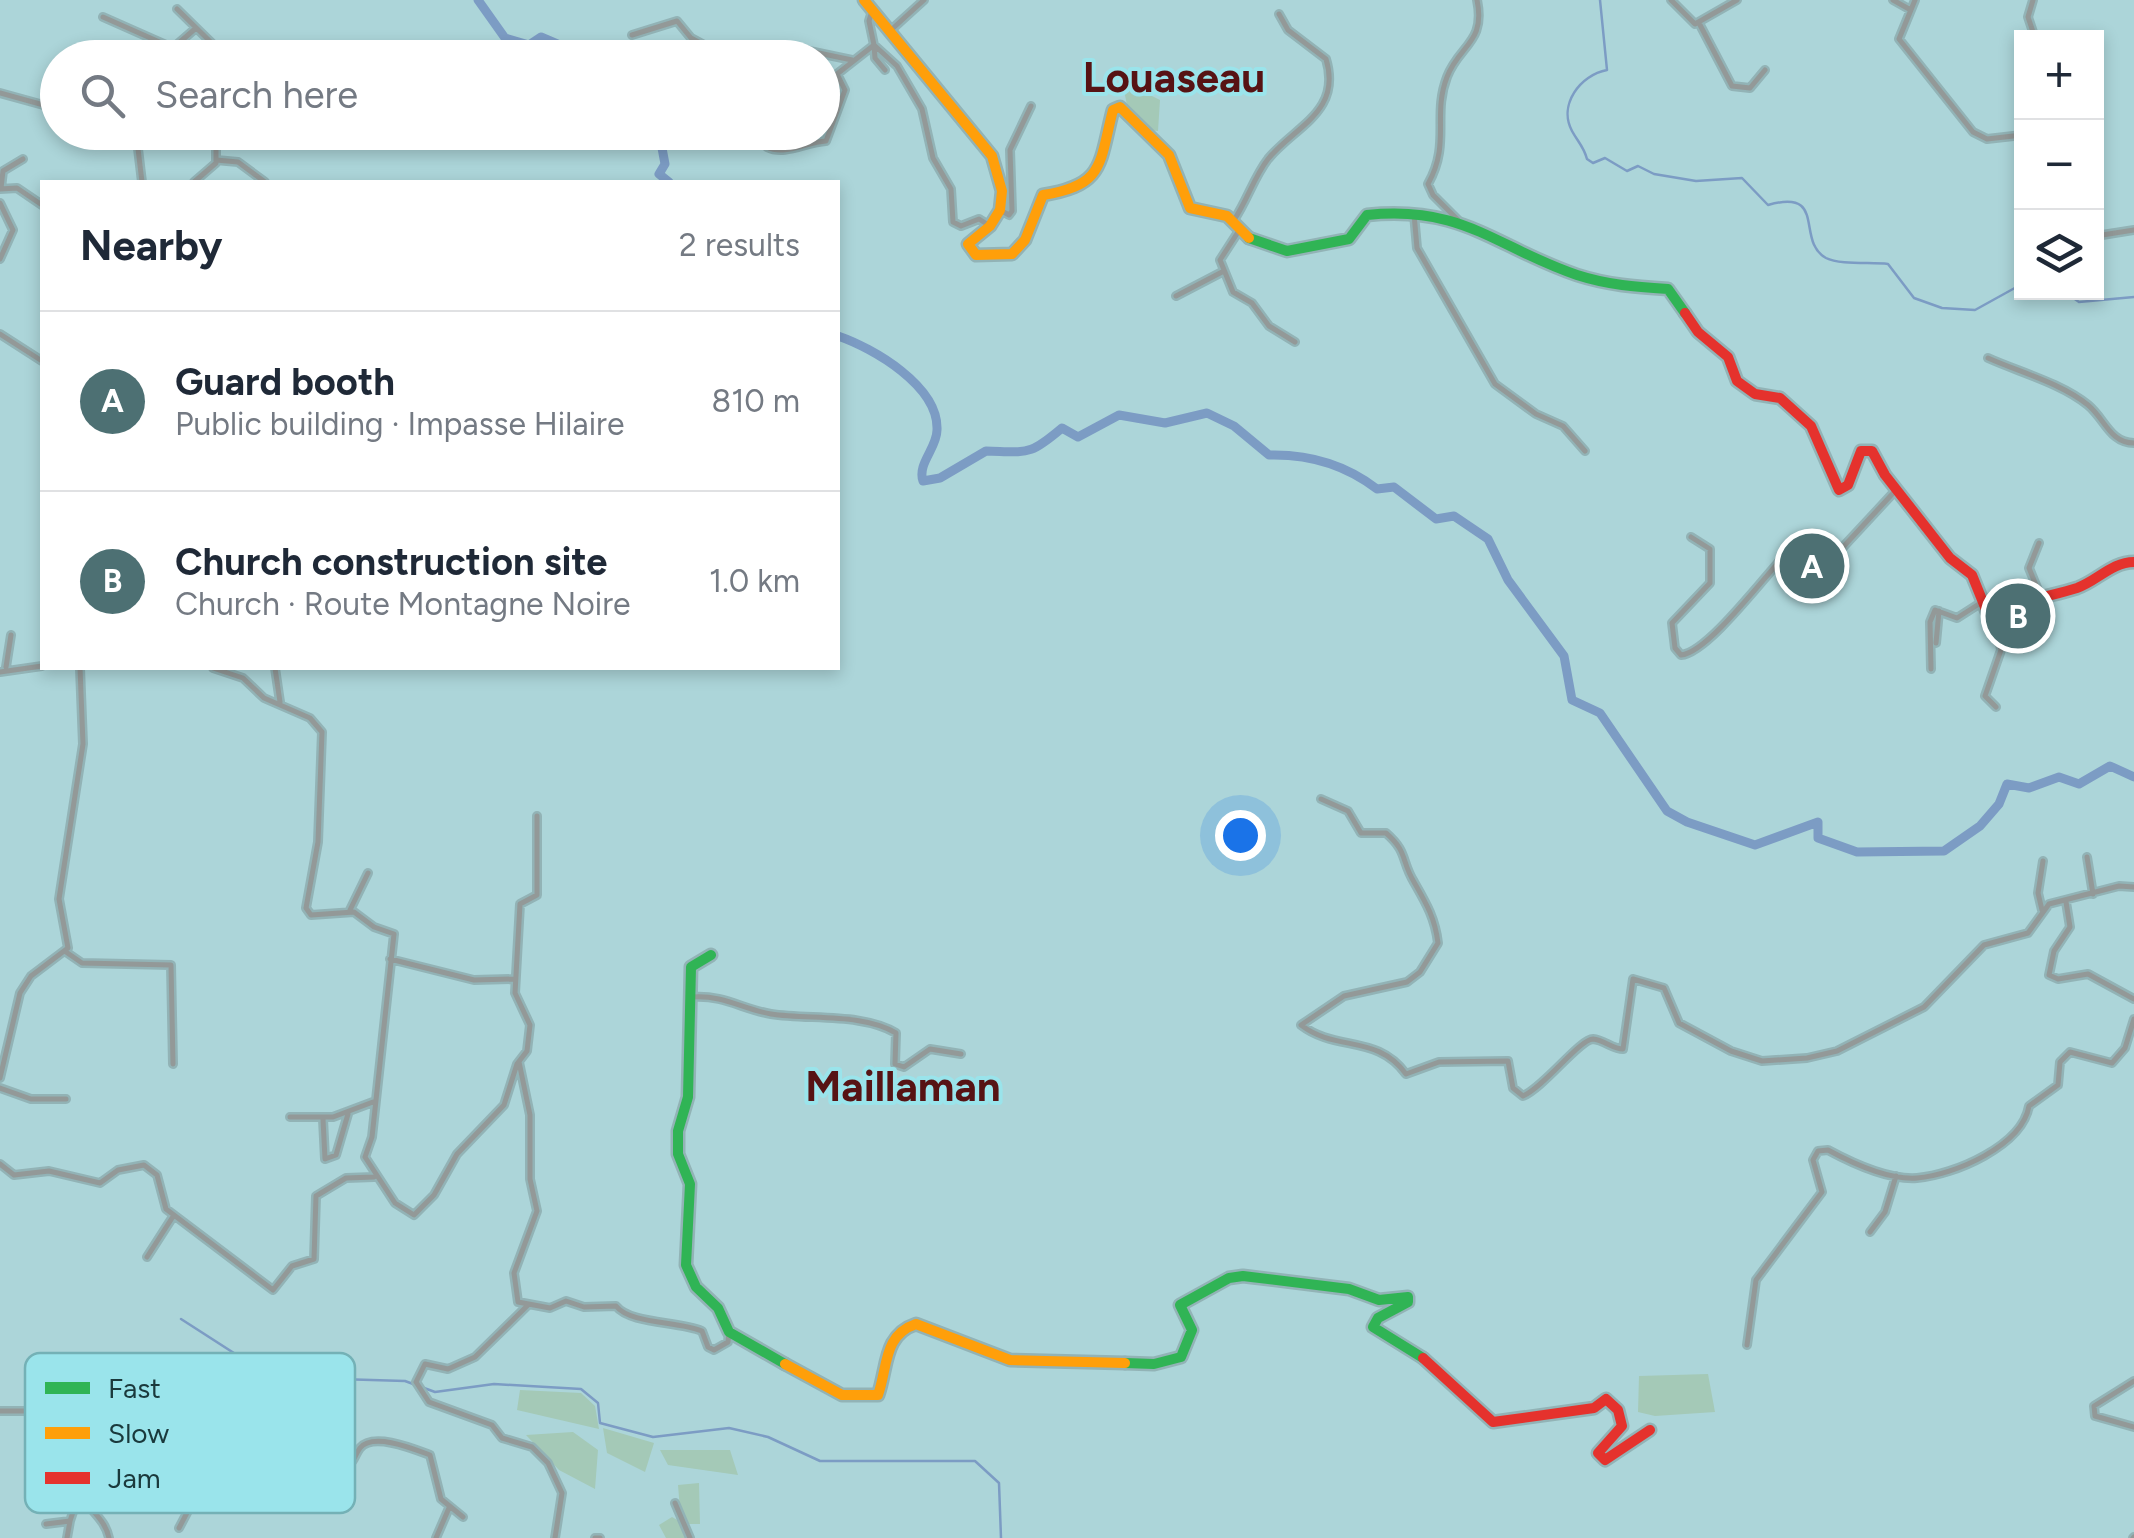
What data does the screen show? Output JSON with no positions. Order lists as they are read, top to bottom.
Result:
{
  "districts": ["Louaseau", "Maillaman"],
  "legend": ["Fast", "Slow", "Jam"],
  "page": {
    "map_buttons": ["+", "−"],
    "search": "Search here",
    "heading": ["Nearby", "2 results"],
    "list": [
      {
        "mark": "A",
        "name": "Guard booth",
        "note": "Public building · Impasse Hilaire",
        "value": "810 m"
      },
      {
        "mark": "B",
        "name": "Church construction site",
        "note": "Church · Route Montagne Noire",
        "value": "1.0 km"
      }
    ],
    "pins": ["A", "B"]
  }
}
